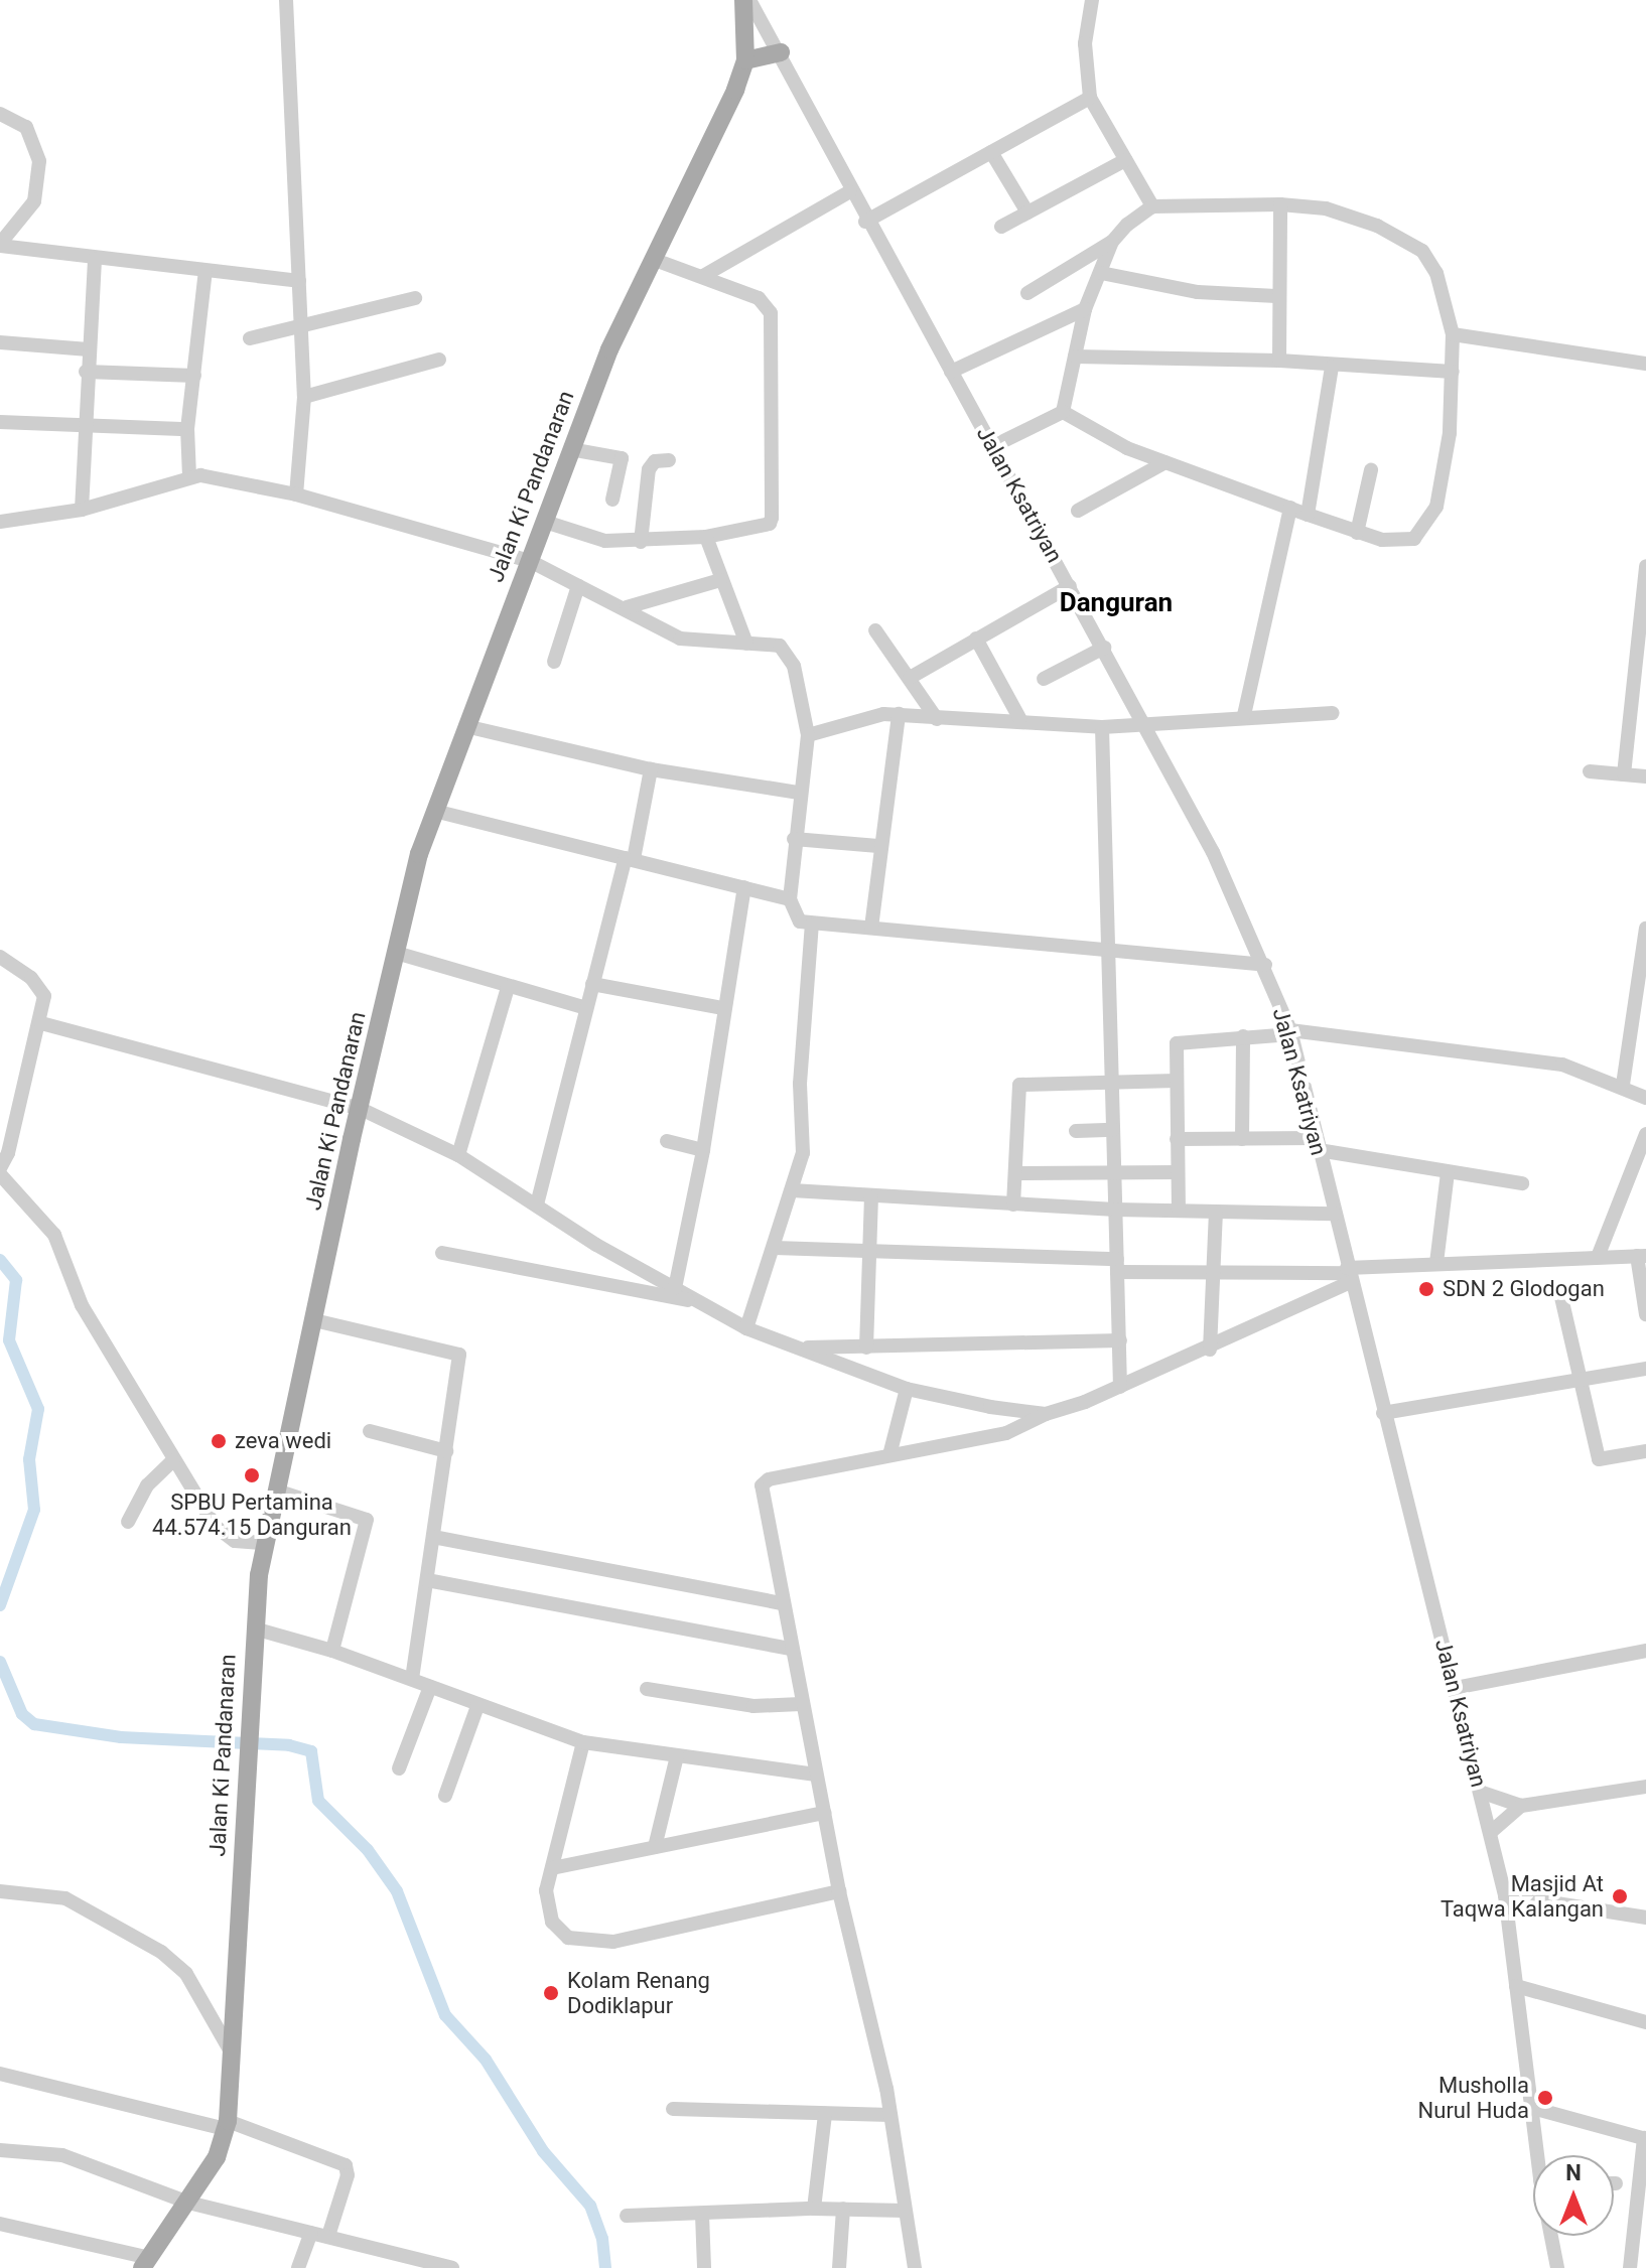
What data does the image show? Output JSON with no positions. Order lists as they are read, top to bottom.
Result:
{
  "streets": {
    "main road": ["Jalan Ki Pandanaran"],
    "street": ["Jalan Ksatriyan"]
  },
  "crossings": [
    ["Jalan Ki Pandanaran", "Jalan Ksatriyan"]
  ],
  "districts": ["Danguran"],
  "places": [
    "SDN 2 Glodogan",
    "zeva wedi",
    "SPBU Pertamina 44.574.15 Danguran",
    "Masjid At Taqwa Kalangan",
    "Kolam Renang Dodiklapur",
    "Musholla Nurul Huda"
  ],
  "north": "top"
}
